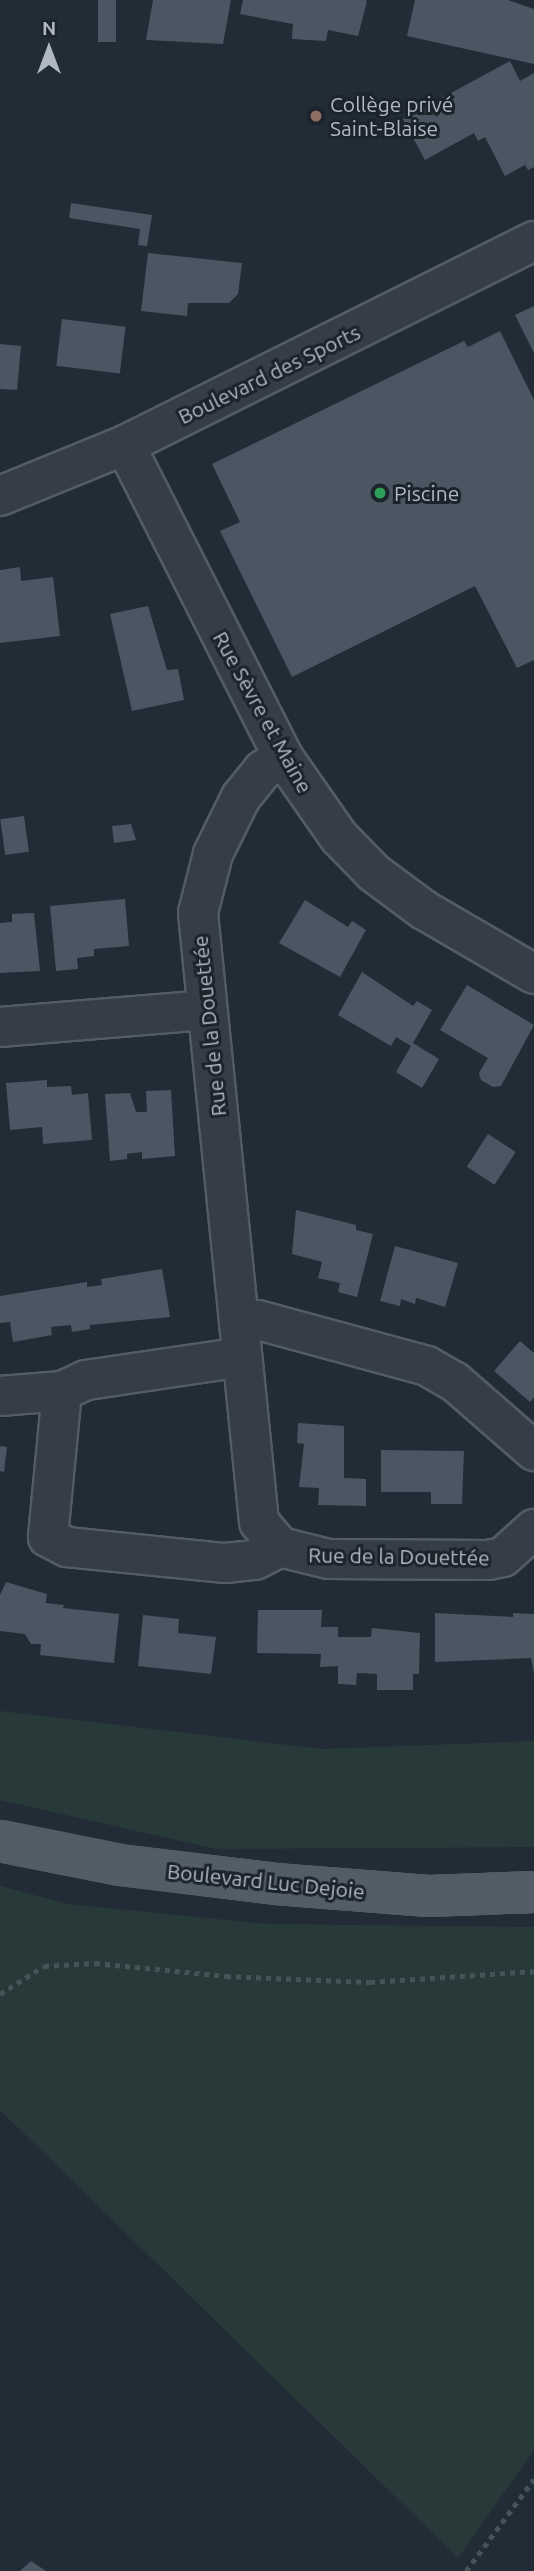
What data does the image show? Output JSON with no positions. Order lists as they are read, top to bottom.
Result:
{
  "streets": {
    "main road": ["Boulevard Luc Dejoie"],
    "street": ["Boulevard des Sports", "Rue Sèvre et Maine", "Rue de la Douettée"]
  },
  "crossings": [
    ["Boulevard des Sports", "Rue Sèvre et Maine"],
    ["Rue Sèvre et Maine", "Rue de la Douettée"]
  ],
  "places": ["Collège privé Saint-Blaise", "Piscine"],
  "north": "top"
}
